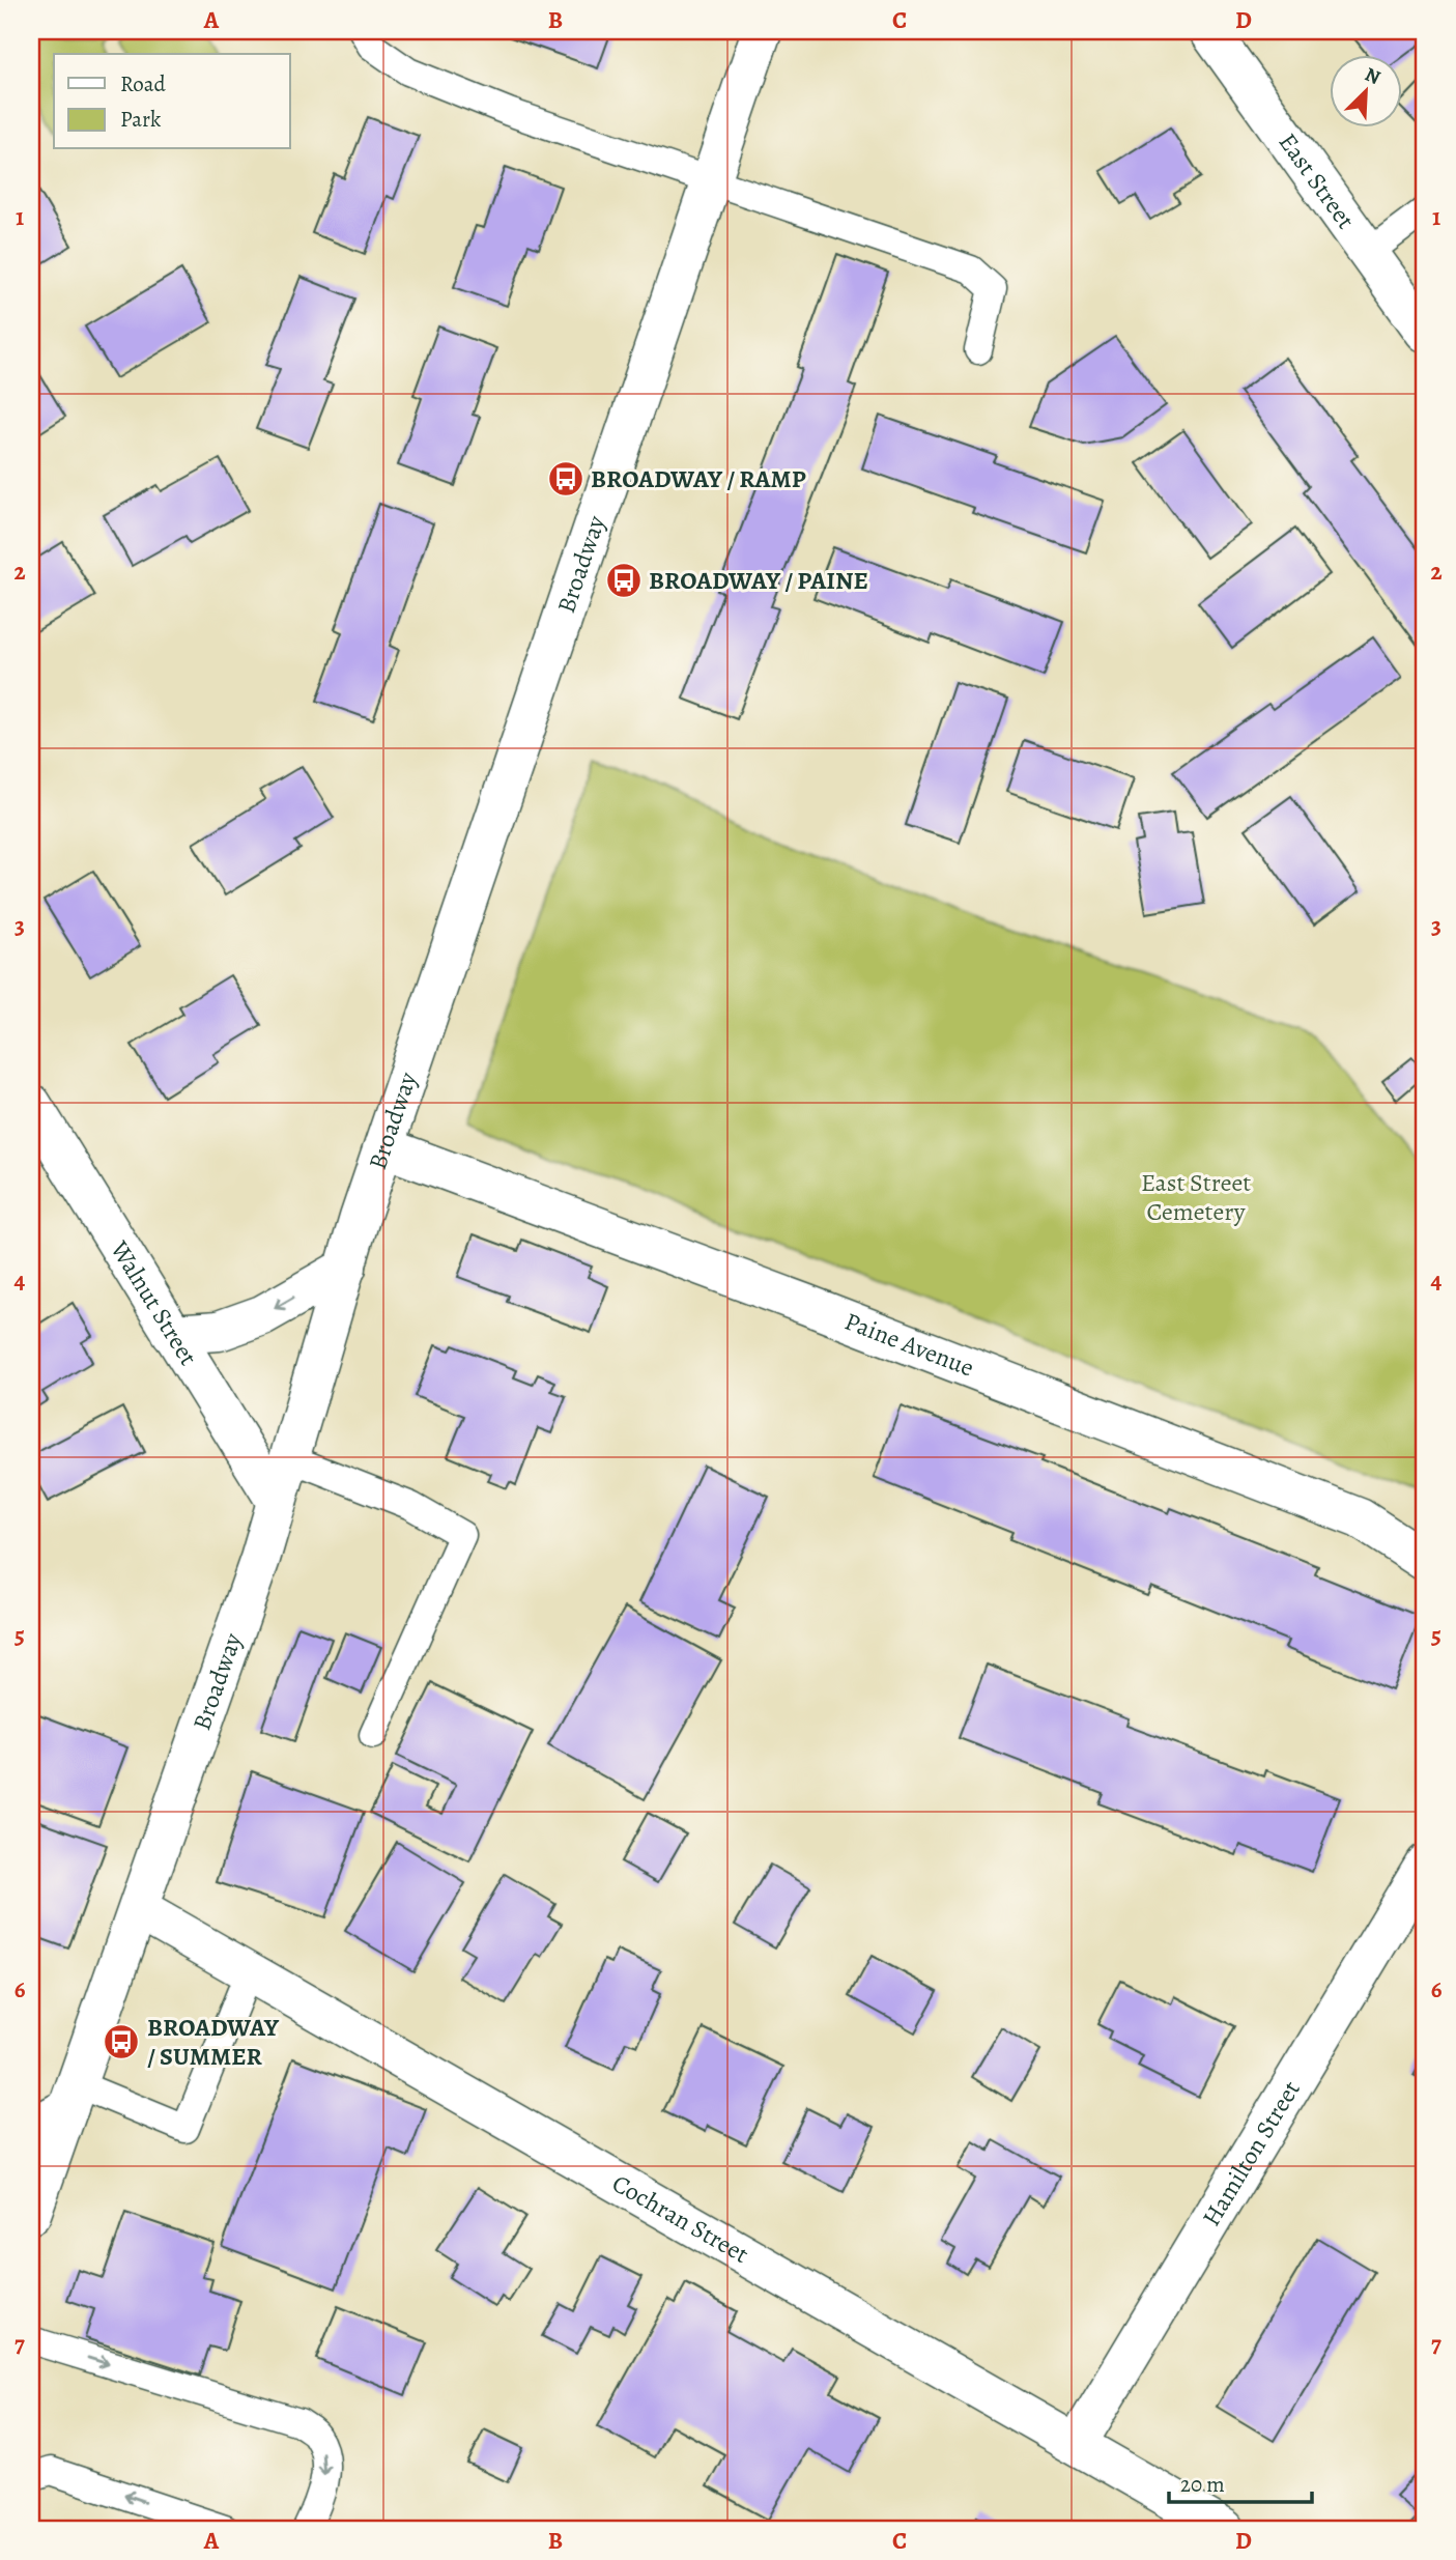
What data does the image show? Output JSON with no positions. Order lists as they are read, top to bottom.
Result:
{
  "streets": {
    "street": [
      "East Street",
      "Broadway",
      "Walnut Street",
      "Paine Avenue",
      "Hamilton Street",
      "Cochran Street"
    ]
  },
  "crossings": [
    ["Broadway", "Walnut Street"],
    ["Broadway", "Paine Avenue"],
    ["Broadway", "Cochran Street"],
    ["Hamilton Street", "Cochran Street"]
  ],
  "parks": ["East Street Cemetery"],
  "places": {
    "bus stop": ["BROADWAY / RAMP", "BROADWAY / PAINE", "BROADWAY / SUMMER"]
  },
  "legend": ["Road", "Park"],
  "scale_bar": "20 m",
  "north": "top right",
  "grid": {
    "columns": [
      "A",
      "B",
      "C",
      "D"
    ],
    "rows": [
      "1",
      "2",
      "3",
      "4",
      "5",
      "6",
      "7"
    ]
  }
}
